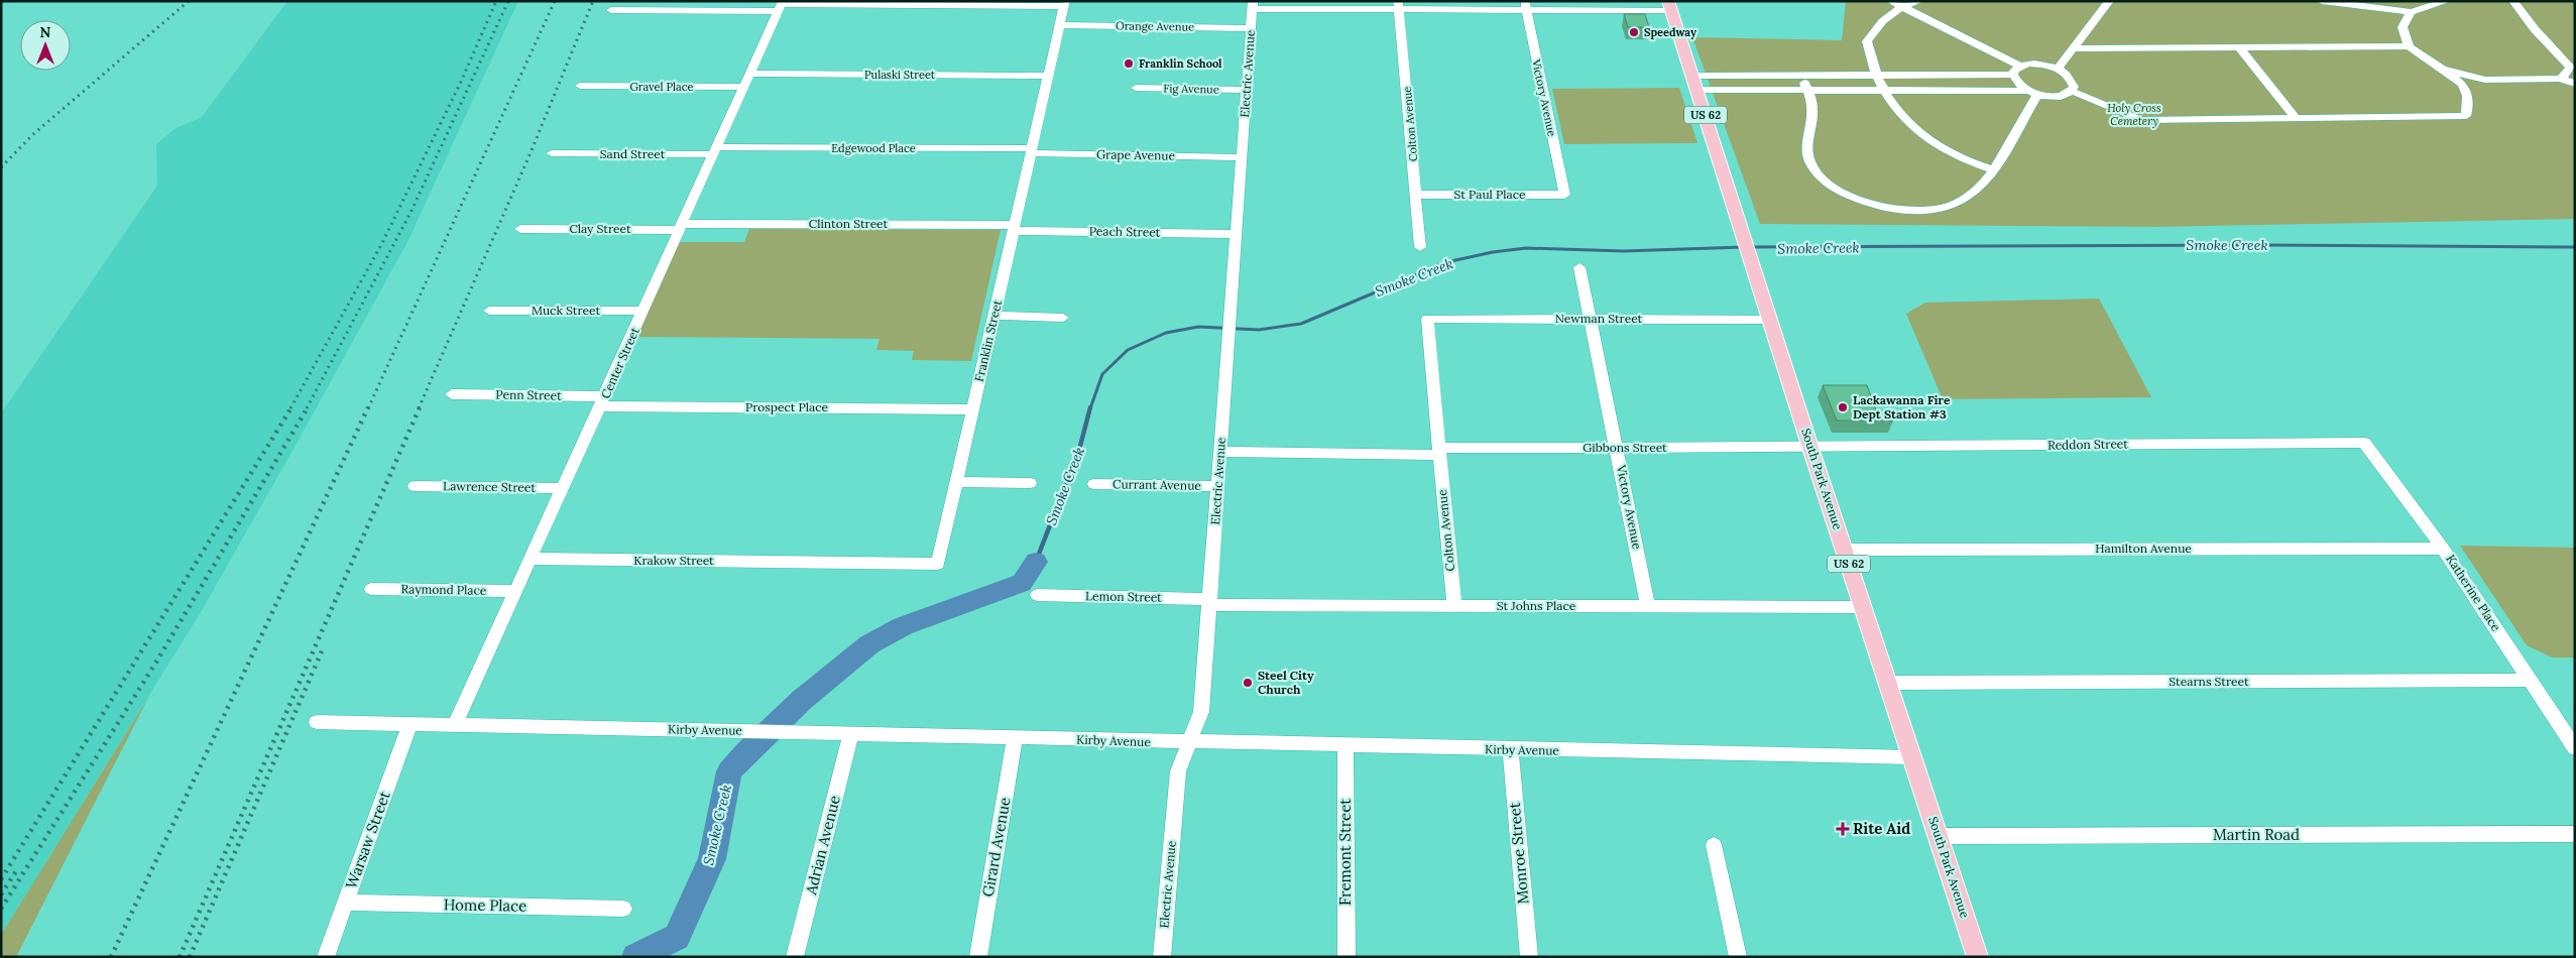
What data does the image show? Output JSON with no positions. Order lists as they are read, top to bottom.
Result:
{
  "streets": {
    "main road": ["US 62", "South Park Avenue"],
    "street": [
      "Orange Avenue",
      "Electric Avenue",
      "Pulaski Street",
      "Gravel Place",
      "Fig Avenue",
      "Victory Avenue",
      "Colton Avenue",
      "Edgewood Place",
      "Sand Street",
      "Grape Avenue",
      "St Paul Place",
      "Clinton Street",
      "Clay Street",
      "Peach Street",
      "Muck Street",
      "Newman Street",
      "Franklin Street",
      "Center Street",
      "Penn Street",
      "Prospect Place",
      "Reddon Street",
      "Gibbons Street",
      "Currant Avenue",
      "Lawrence Street",
      "Hamilton Avenue",
      "Krakow Street",
      "Raymond Place",
      "Katherine Place",
      "Lemon Street",
      "St Johns Place",
      "Stearns Street",
      "Kirby Avenue",
      "Martin Road",
      "Warsaw Street",
      "Adrian Avenue",
      "Girard Avenue",
      "Fremont Street",
      "Monroe Street",
      "Home Place"
    ]
  },
  "crossings": [
    ["Orange Avenue", "Electric Avenue"],
    ["Orange Avenue", "Franklin Street"],
    ["Electric Avenue", "Fig Avenue"],
    ["Electric Avenue", "Grape Avenue"],
    ["Electric Avenue", "Peach Street"],
    ["Electric Avenue", "Gibbons Street"],
    ["Electric Avenue", "Currant Avenue"],
    ["Electric Avenue", "Lemon Street"],
    ["Electric Avenue", "St Johns Place"],
    ["Electric Avenue", "Kirby Avenue"],
    ["Pulaski Street", "Franklin Street"],
    ["Pulaski Street", "Center Street"],
    ["Gravel Place", "Center Street"],
    ["Victory Avenue", "St Paul Place"],
    ["Victory Avenue", "Newman Street"],
    ["Victory Avenue", "Gibbons Street"],
    ["Victory Avenue", "St Johns Place"],
    ["Colton Avenue", "St Paul Place"],
    ["Colton Avenue", "Newman Street"],
    ["Colton Avenue", "Gibbons Street"],
    ["Colton Avenue", "St Johns Place"],
    ["Edgewood Place", "Sand Street"],
    ["Edgewood Place", "Grape Avenue"],
    ["Edgewood Place", "Franklin Street"],
    ["Edgewood Place", "Center Street"],
    ["Sand Street", "Center Street"],
    ["Grape Avenue", "Franklin Street"],
    ["Clinton Street", "Clay Street"],
    ["Clinton Street", "Peach Street"],
    ["Clinton Street", "Franklin Street"],
    ["Clinton Street", "Center Street"],
    ["Clay Street", "Center Street"],
    ["Peach Street", "Franklin Street"],
    ["Muck Street", "Center Street"],
    ["Newman Street", "South Park Avenue"],
    ["Franklin Street", "Prospect Place"],
    ["Franklin Street", "Krakow Street"],
    ["Center Street", "Penn Street"],
    ["Center Street", "Prospect Place"],
    ["Center Street", "Lawrence Street"],
    ["Center Street", "Krakow Street"],
    ["Center Street", "Raymond Place"],
    ["Center Street", "Kirby Avenue"],
    ["Penn Street", "Prospect Place"],
    ["Reddon Street", "Gibbons Street"],
    ["Reddon Street", "South Park Avenue"],
    ["Reddon Street", "Katherine Place"],
    ["Gibbons Street", "South Park Avenue"],
    ["South Park Avenue", "Hamilton Avenue"],
    ["South Park Avenue", "St Johns Place"],
    ["South Park Avenue", "Stearns Street"],
    ["South Park Avenue", "Kirby Avenue"],
    ["South Park Avenue", "Martin Road"],
    ["Hamilton Avenue", "Katherine Place"],
    ["Katherine Place", "Stearns Street"],
    ["Lemon Street", "St Johns Place"],
    ["Kirby Avenue", "Warsaw Street"],
    ["Kirby Avenue", "Adrian Avenue"],
    ["Kirby Avenue", "Girard Avenue"],
    ["Kirby Avenue", "Fremont Street"],
    ["Kirby Avenue", "Monroe Street"],
    ["Warsaw Street", "Home Place"]
  ],
  "water": ["Smoke Creek"],
  "parks": ["Holy Cross Cemetery"],
  "places": {
    "other": [
      "Speedway",
      "Franklin School",
      "Lackawanna Fire Dept Station #3",
      "Steel City Church"
    ],
    "health": ["Rite Aid"]
  },
  "north": "top"
}
